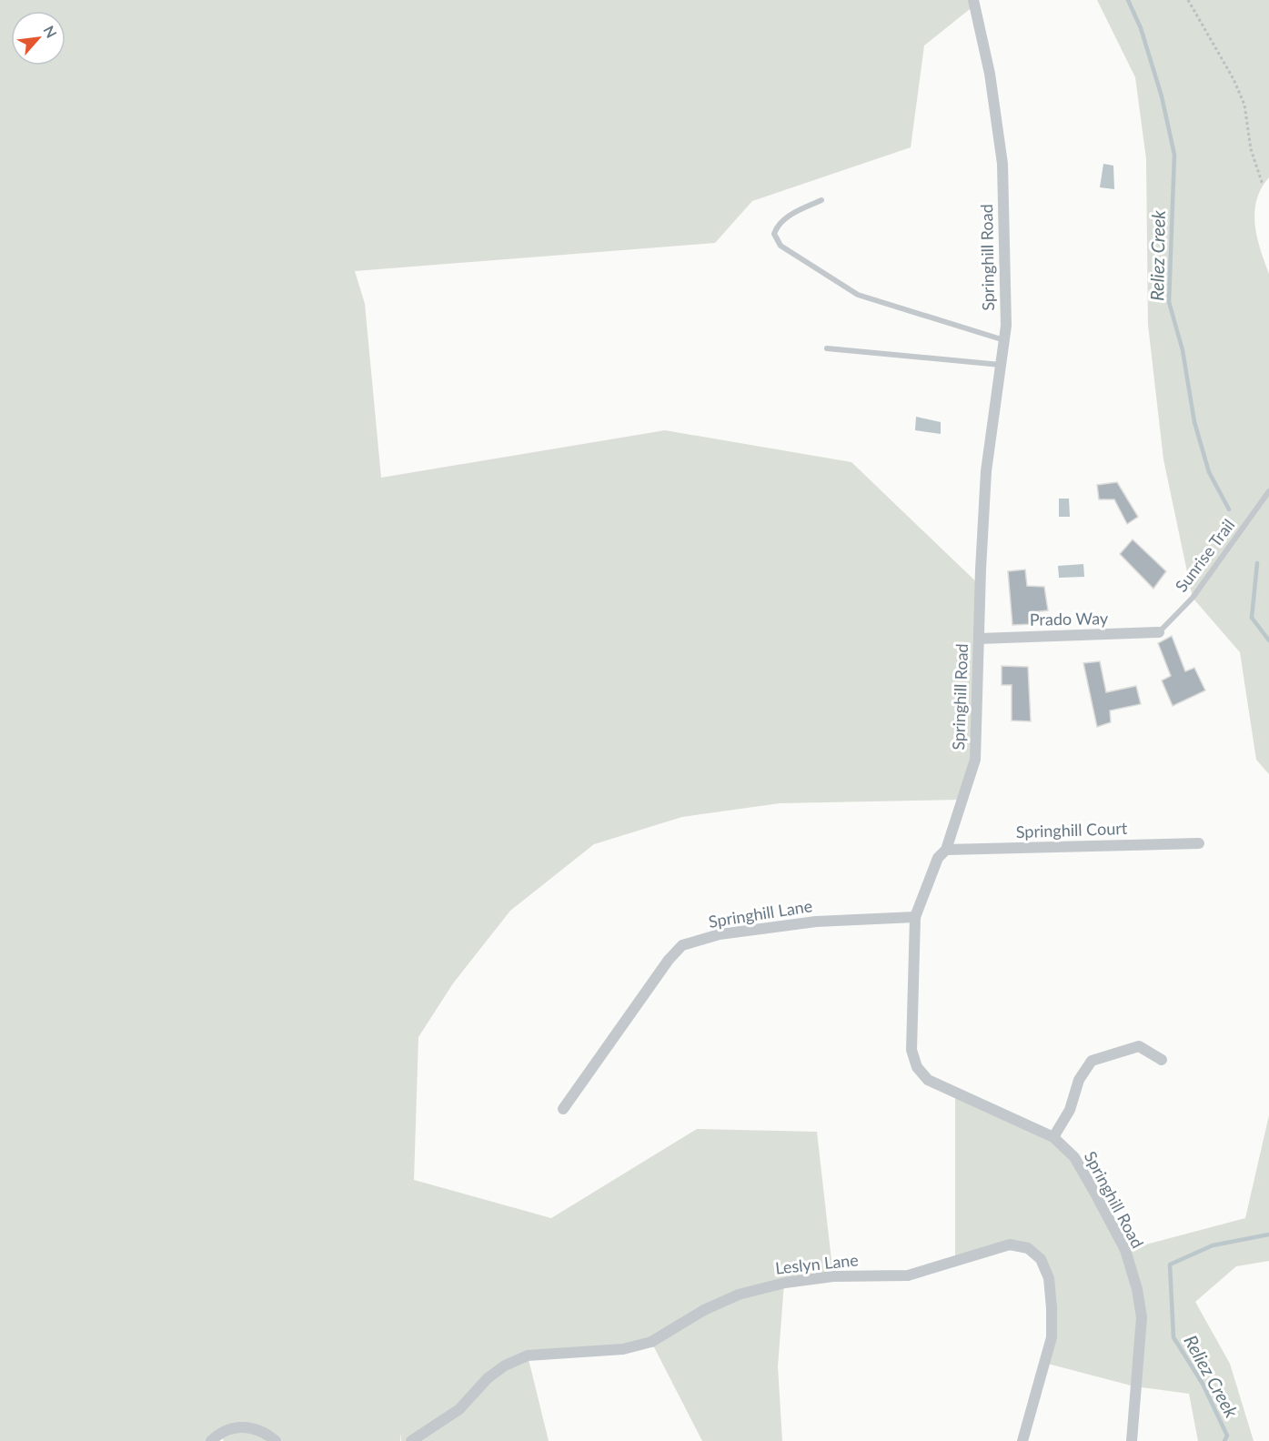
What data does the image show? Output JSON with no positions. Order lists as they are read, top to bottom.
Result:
{
  "streets": {
    "street": [
      "Springhill Road",
      "Prado Way",
      "Springhill Court",
      "Springhill Lane",
      "Leslyn Lane"
    ],
    "lane": ["Sunrise Trail"]
  },
  "crossings": [
    ["Springhill Road", "Prado Way"],
    ["Springhill Road", "Springhill Court"],
    ["Springhill Road", "Springhill Lane"],
    ["Sunrise Trail", "Prado Way"]
  ],
  "water": ["Reliez Creek"],
  "north": "top right"
}
